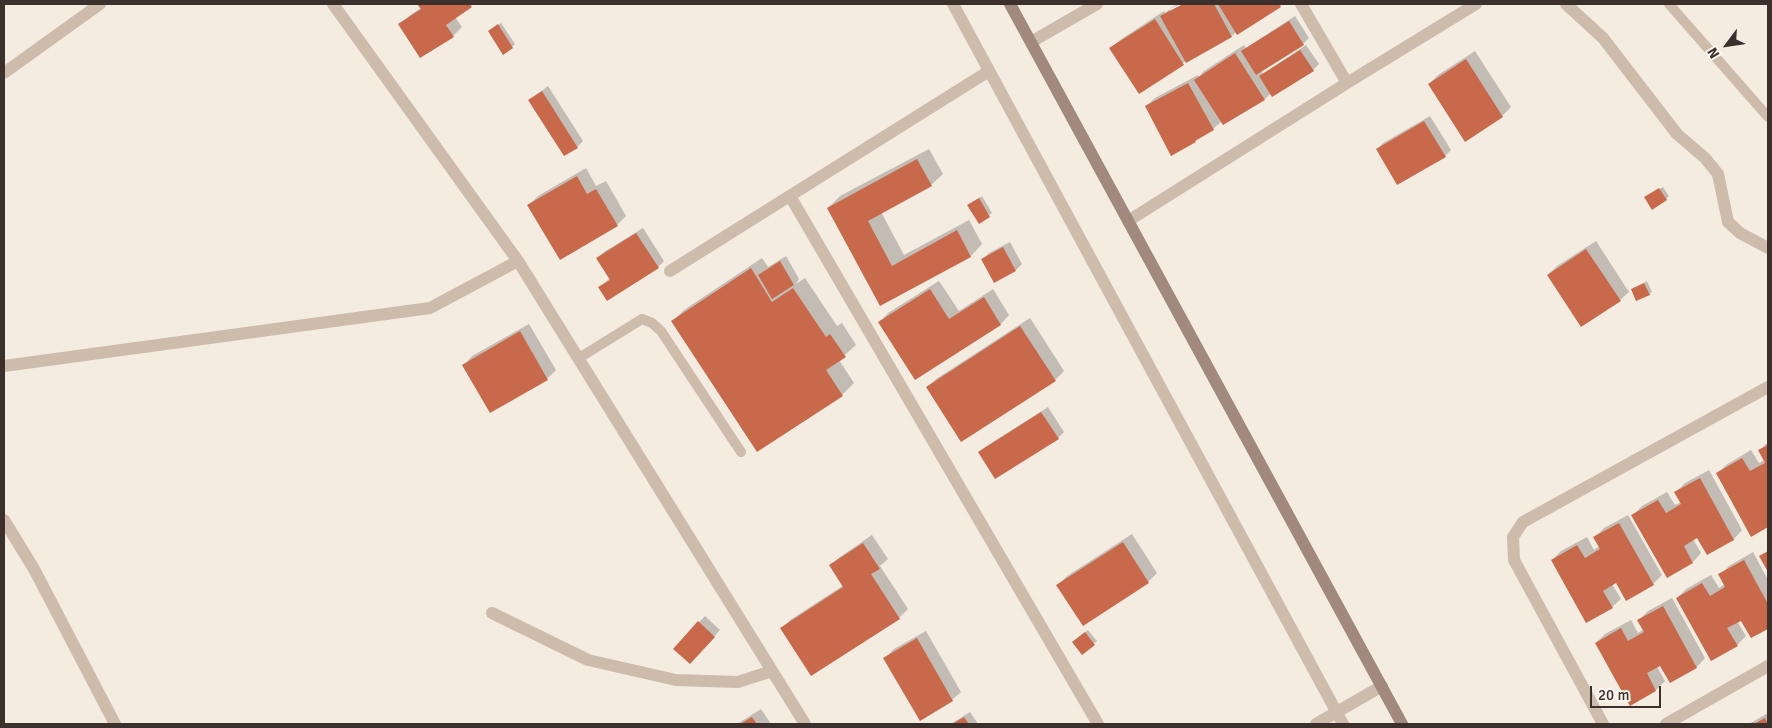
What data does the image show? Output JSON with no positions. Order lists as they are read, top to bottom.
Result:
{
  "scale_bar": "20 m",
  "north": "bottom left"
}
